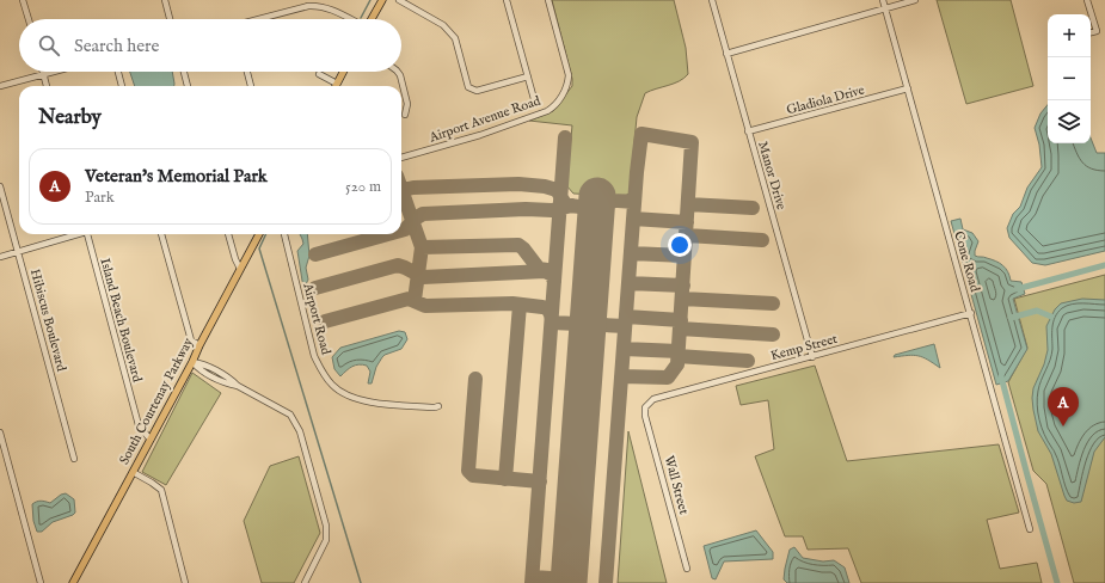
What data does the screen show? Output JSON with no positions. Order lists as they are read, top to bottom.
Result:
{
  "streets": {
    "main road": ["South Courtenay Parkway"],
    "street": [
      "Gladiola Drive",
      "Airport Avenue Road",
      "Manor Drive",
      "Cone Road",
      "Airport Road",
      "Hibiscus Boulevard",
      "Island Beach Boulevard",
      "Kemp Street",
      "Wall Street"
    ]
  },
  "crossings": [
    ["Gladiola Drive", "Manor Drive"],
    ["Gladiola Drive", "Cone Road"],
    ["Manor Drive", "Kemp Street"],
    ["Cone Road", "Kemp Street"],
    ["Island Beach Boulevard", "South Courtenay Parkway"],
    ["Kemp Street", "Wall Street"]
  ],
  "page": {
    "map_buttons": ["+", "−"],
    "search": "Search here",
    "heading": "Nearby",
    "list": [
      {
        "mark": "A",
        "name": "Veteran's Memorial Park",
        "note": "Park",
        "value": "520 m"
      }
    ],
    "pins": "A"
  }
}
